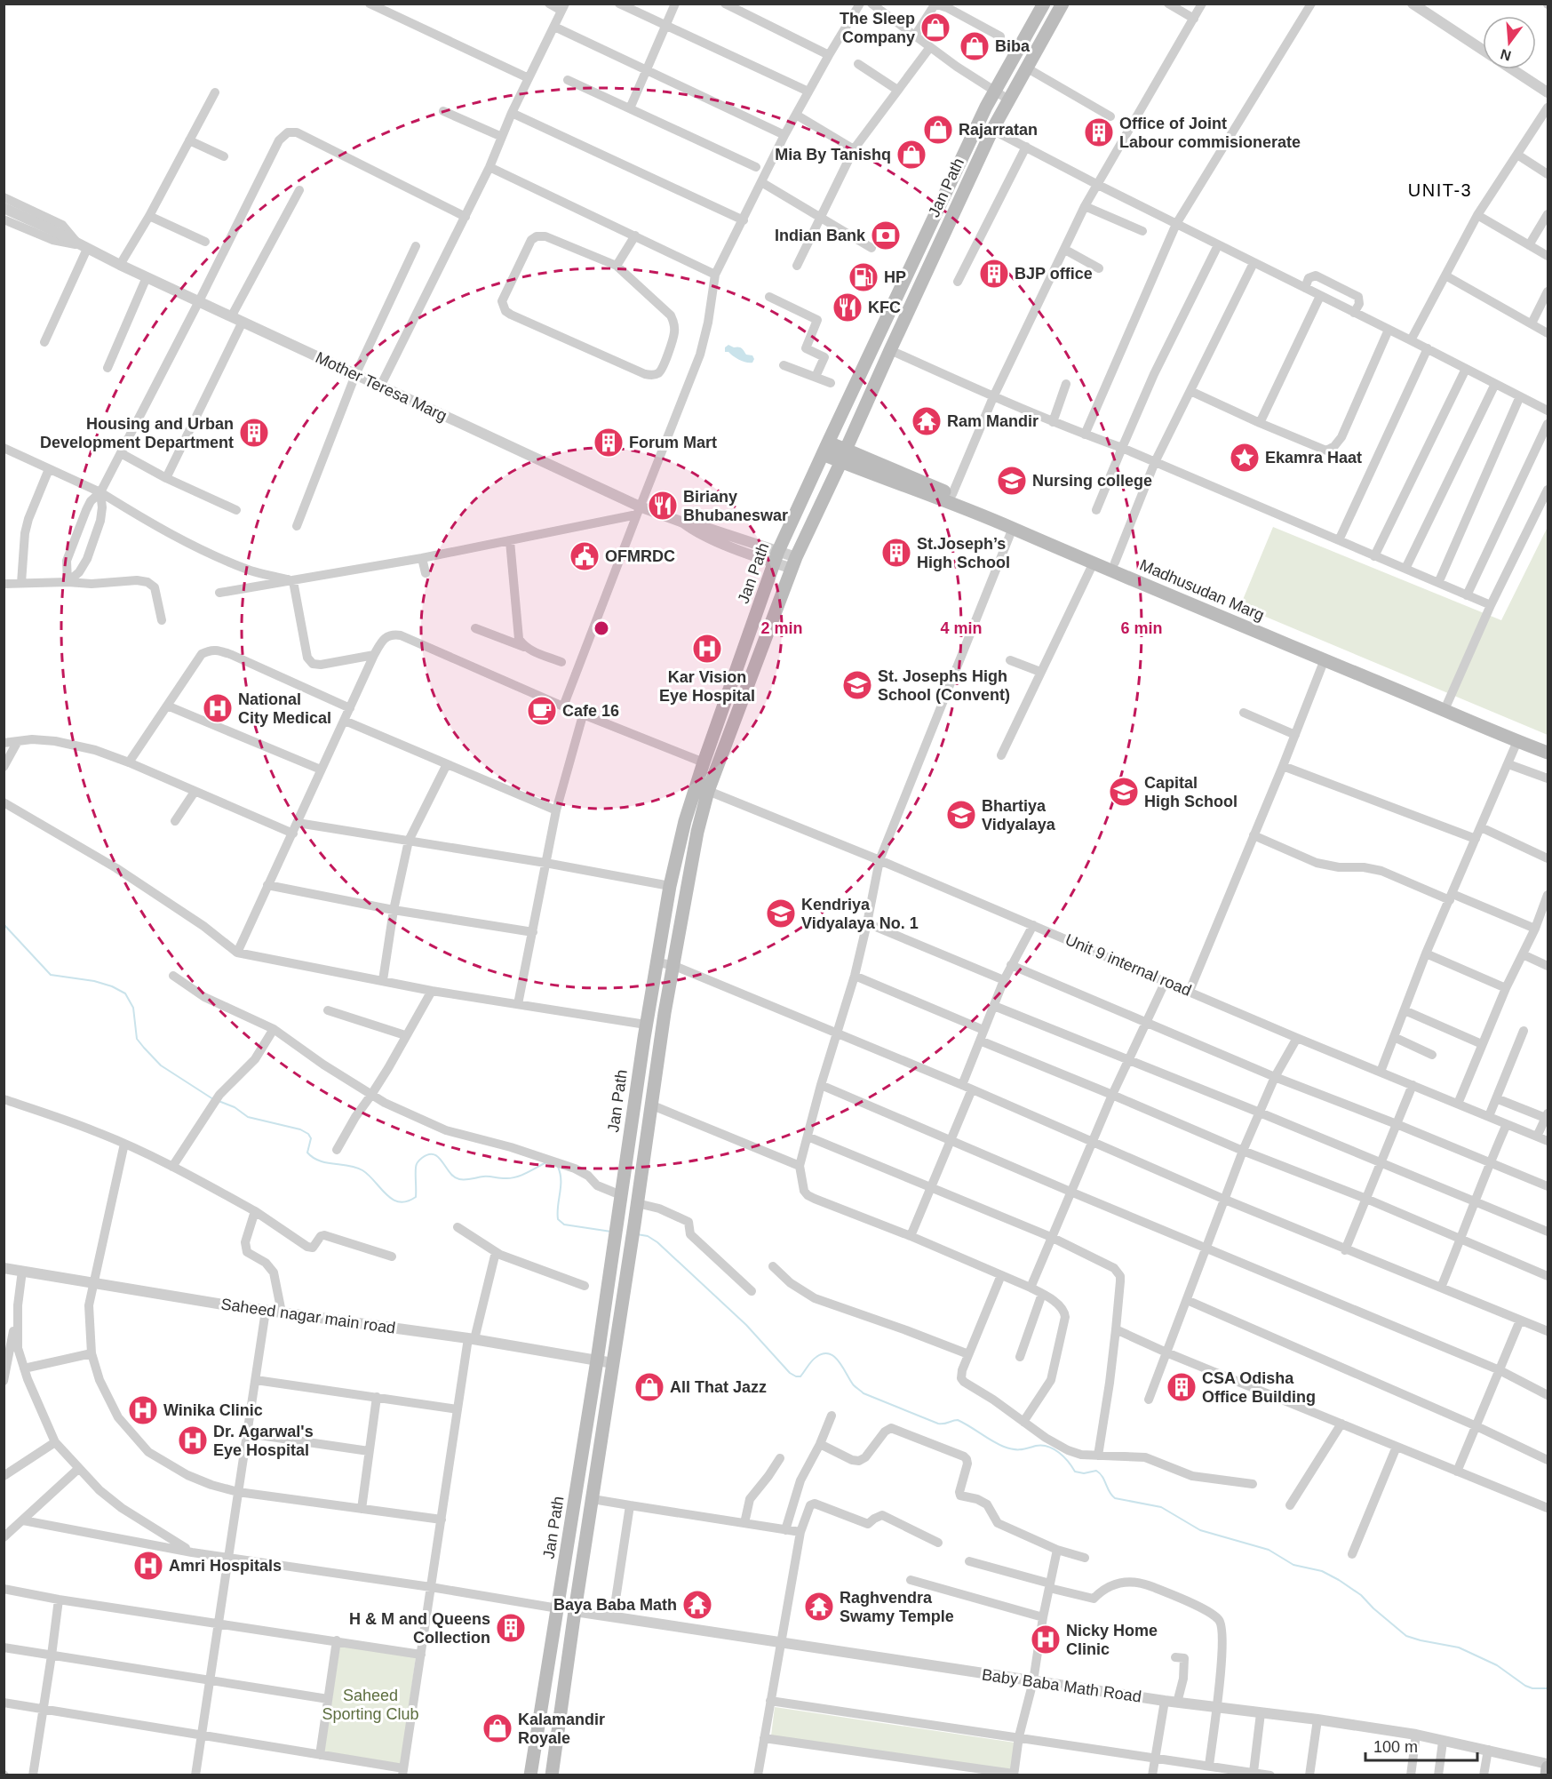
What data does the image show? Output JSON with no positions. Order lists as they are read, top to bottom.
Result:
{
  "streets": {
    "main road": ["Jan Path", "Madhusudan Marg"],
    "street": [
      "Mother Teresa Marg",
      "Unit 9 internal road",
      "Saheed nagar main road",
      "Baby Baba Math Road"
    ]
  },
  "crossings": [
    ["Jan Path", "Mother Teresa Marg"],
    ["Jan Path", "Madhusudan Marg"],
    ["Jan Path", "Unit 9 internal road"],
    ["Jan Path", "Saheed nagar main road"],
    ["Jan Path", "Baby Baba Math Road"]
  ],
  "districts": ["UNIT-3"],
  "parks": ["Saheed Sporting Club"],
  "places": {
    "shop": [
      "The Sleep Company",
      "Biba",
      "Rajarratan",
      "Mia By Tanishq",
      "All That Jazz",
      "Kalamandir Royale"
    ],
    "building": [
      "Office of Joint Labour commisionerate",
      "BJP office",
      "Housing and Urban Development Department",
      "Forum Mart",
      "St.Joseph’s High School",
      "CSA Odisha Office Building",
      "H & M and Queens Collection"
    ],
    "bank": ["Indian Bank"],
    "fuel station": ["HP"],
    "restaurant": ["KFC", "Biriany Bhubaneswar"],
    "temple": ["Ram Mandir", "Baya Baba Math", "Raghvendra Swamy Temple"],
    "place": ["Ekamra Haat"],
    "school or university": [
      "Nursing college",
      "St. Josephs High School (Convent)",
      "Capital High School",
      "Bhartiya Vidyalaya",
      "Kendriya Vidyalaya No. 1"
    ],
    "public building": ["OFMRDC"],
    "hospital": [
      "Kar Vision Eye Hospital",
      "National City Medical",
      "Winika Clinic",
      "Dr. Agarwal's Eye Hospital",
      "Amri Hospitals",
      "Nicky Home Clinic"
    ],
    "cafe": ["Cafe 16"]
  },
  "scale_bar": "100 m",
  "north": "bottom",
  "rings": ["2 min", "4 min", "6 min"]
}
